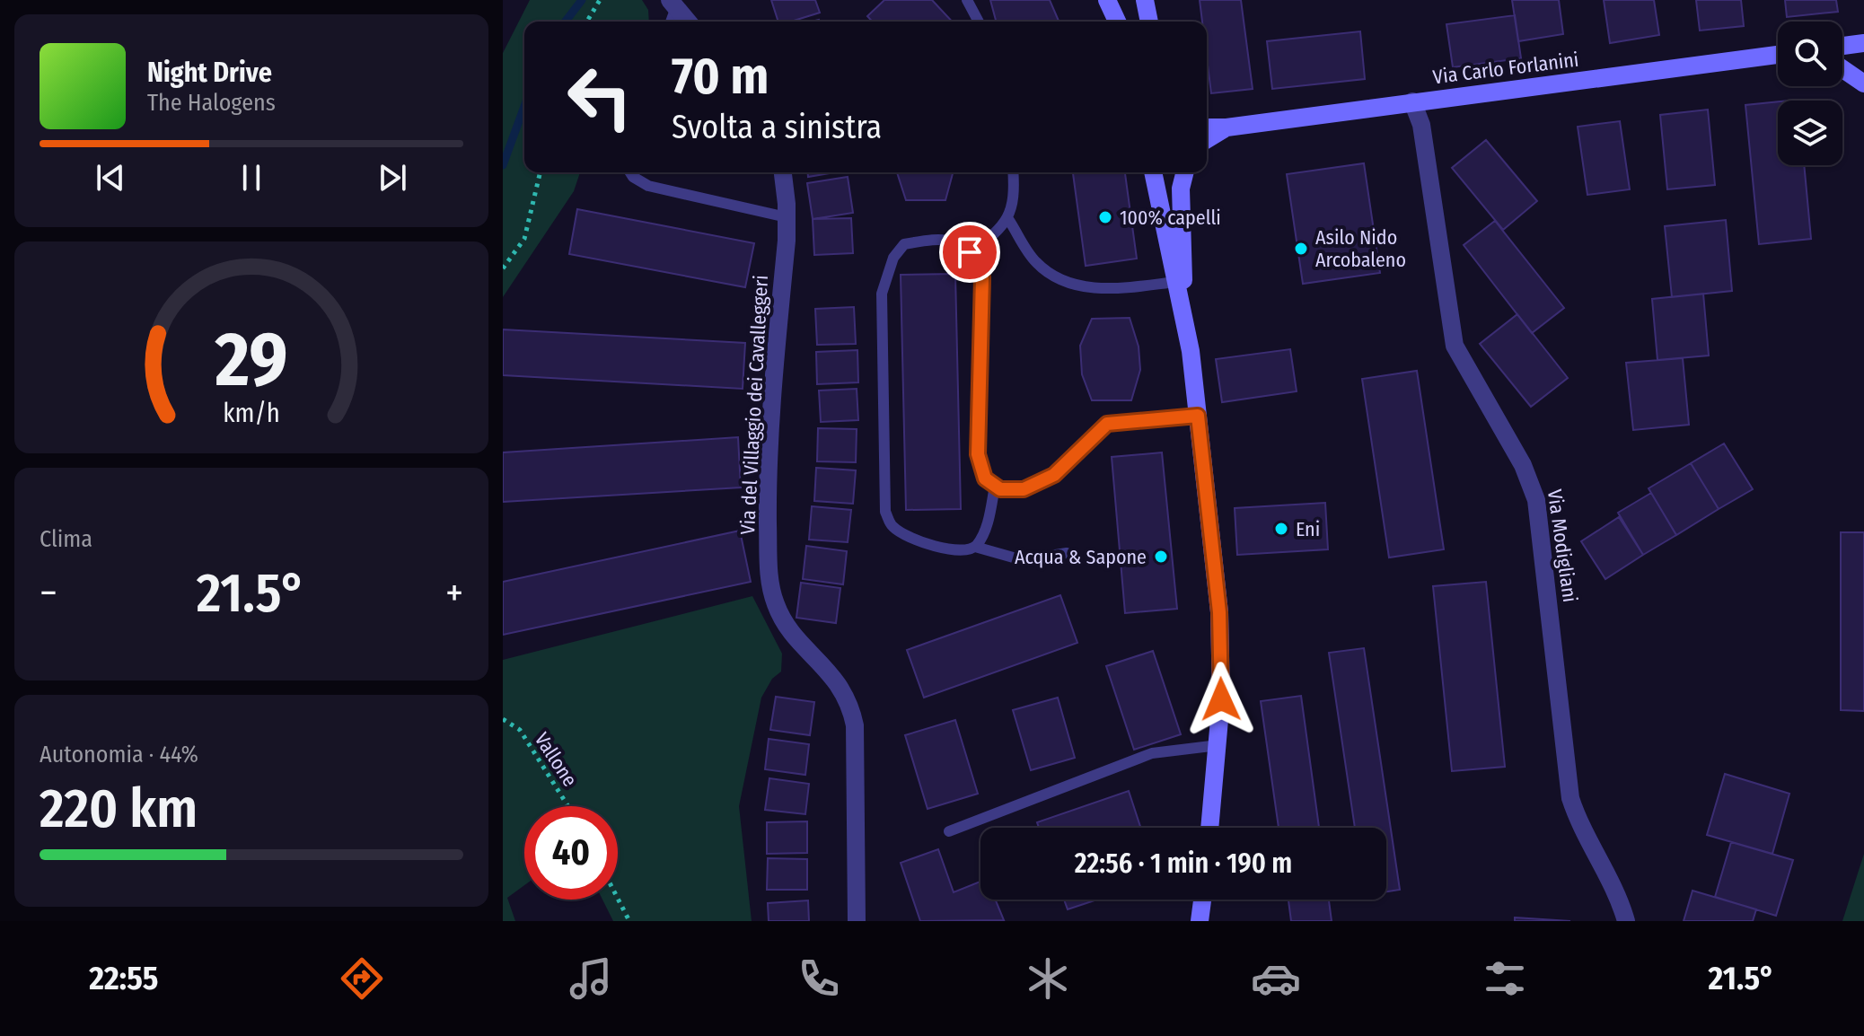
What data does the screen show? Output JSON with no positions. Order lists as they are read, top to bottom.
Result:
{
  "streets": {
    "street": ["Via Carlo Forlanini", "Via del Villaggio dei Cavalleggeri", "Via Modigliani"],
    "path": ["Vallone"]
  },
  "crossings": [
    ["Via Carlo Forlanini", "Via Modigliani"]
  ],
  "places": [
    "100% capelli",
    "Asilo Nido Arcobaleno",
    "Eni",
    "Acqua & Sapone"
  ],
  "page": {
    "turn": ["70 m", "Svolta a sinistra"],
    "song": ["Night Drive", "The Halogens"],
    "tile": [
      "Clima",
      ["Autonomia · 44%", "220 km"]
    ],
    "heat": ["−", "21.5°", "+"],
    "limit": "40",
    "trip": "22:56 · 1 min · 190 m",
    "tabs": ["22:55", "21.5°"],
    "gauge": ["29", "km/h"]
  }
}
